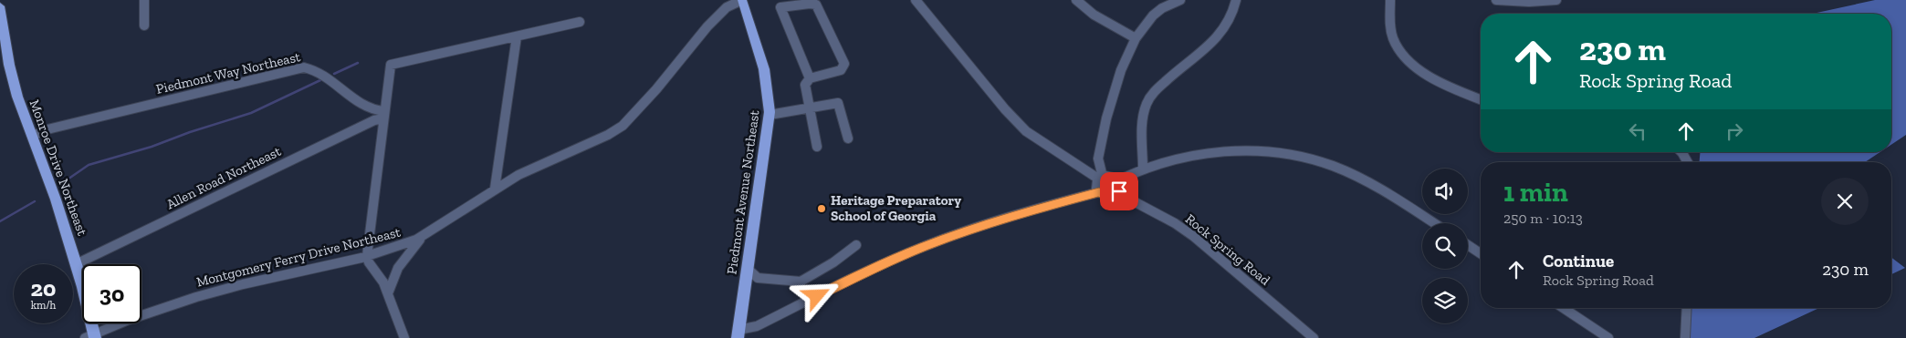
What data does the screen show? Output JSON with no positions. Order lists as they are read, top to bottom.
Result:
{
  "streets": {
    "main road": ["Monroe Drive Northeast", "Piedmont Avenue Northeast"],
    "street": [
      "Piedmont Way Northeast",
      "Allen Road Northeast",
      "Rock Spring Road",
      "Montgomery Ferry Drive Northeast"
    ]
  },
  "crossings": [
    ["Piedmont Way Northeast", "Monroe Drive Northeast"],
    ["Piedmont Way Northeast", "Allen Road Northeast"],
    ["Monroe Drive Northeast", "Allen Road Northeast"],
    ["Monroe Drive Northeast", "Montgomery Ferry Drive Northeast"],
    ["Piedmont Avenue Northeast", "Rock Spring Road"],
    ["Piedmont Avenue Northeast", "Montgomery Ferry Drive Northeast"]
  ],
  "places": ["Heritage Preparatory School of Georgia"],
  "page": {
    "turn": ["230 m", "Rock Spring Road"],
    "heading": ["1 min", "250 m · 10:13"],
    "list": [
      {
        "name": "Continue",
        "note": "Rock Spring Road",
        "value": "230 m"
      }
    ],
    "speed": "20 km/h",
    "limit": "30"
  }
}
